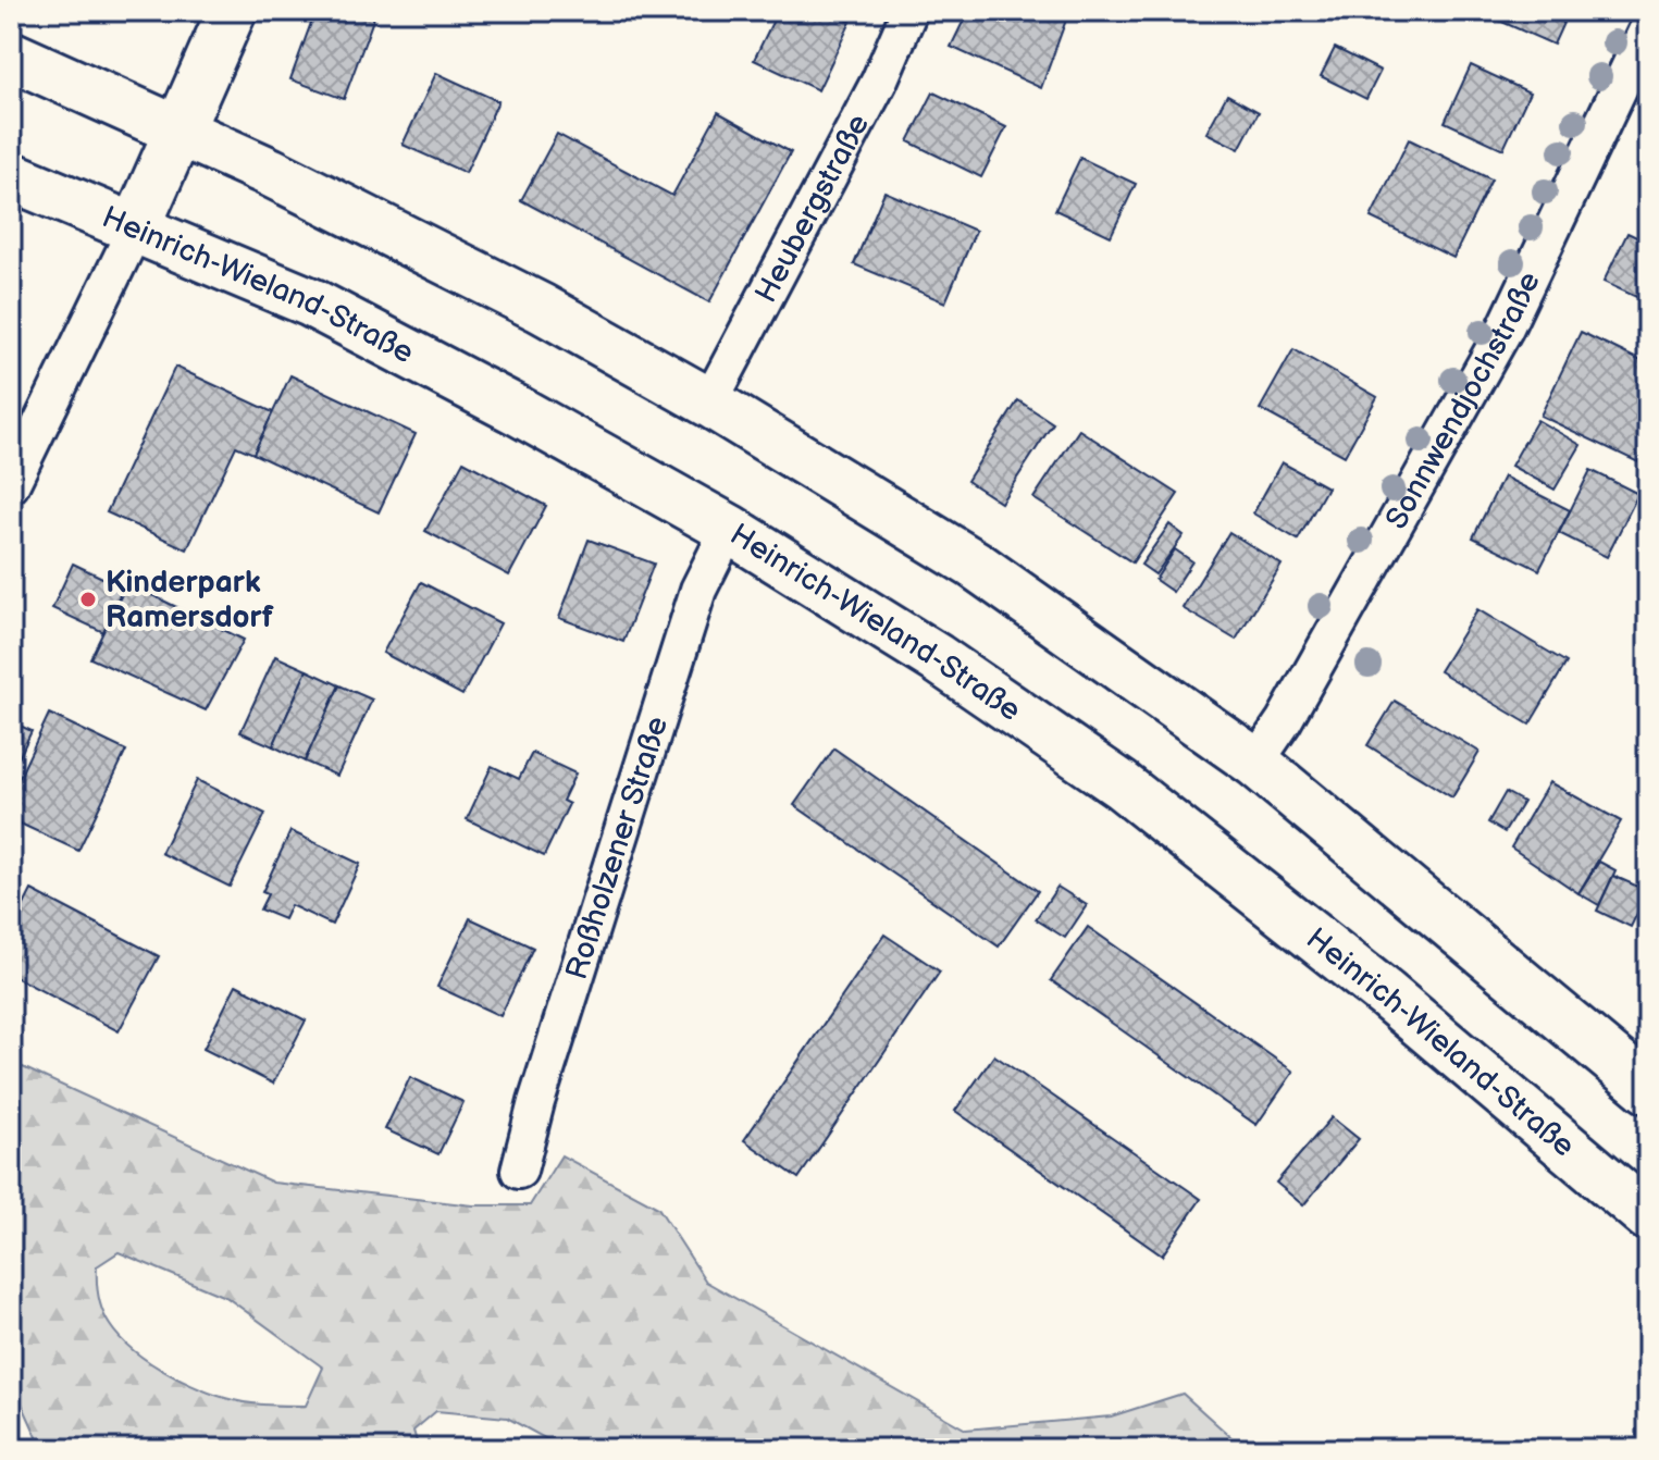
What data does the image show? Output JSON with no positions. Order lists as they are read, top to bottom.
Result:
{
  "streets": {
    "main road": ["Heinrich-Wieland-Straße"],
    "street": ["Heubergstraße", "Sonnwendjochstraße", "Roßholzener Straße"]
  },
  "crossings": [
    ["Heinrich-Wieland-Straße", "Roßholzener Straße"]
  ],
  "places": ["Kinderpark Ramersdorf"]
}
